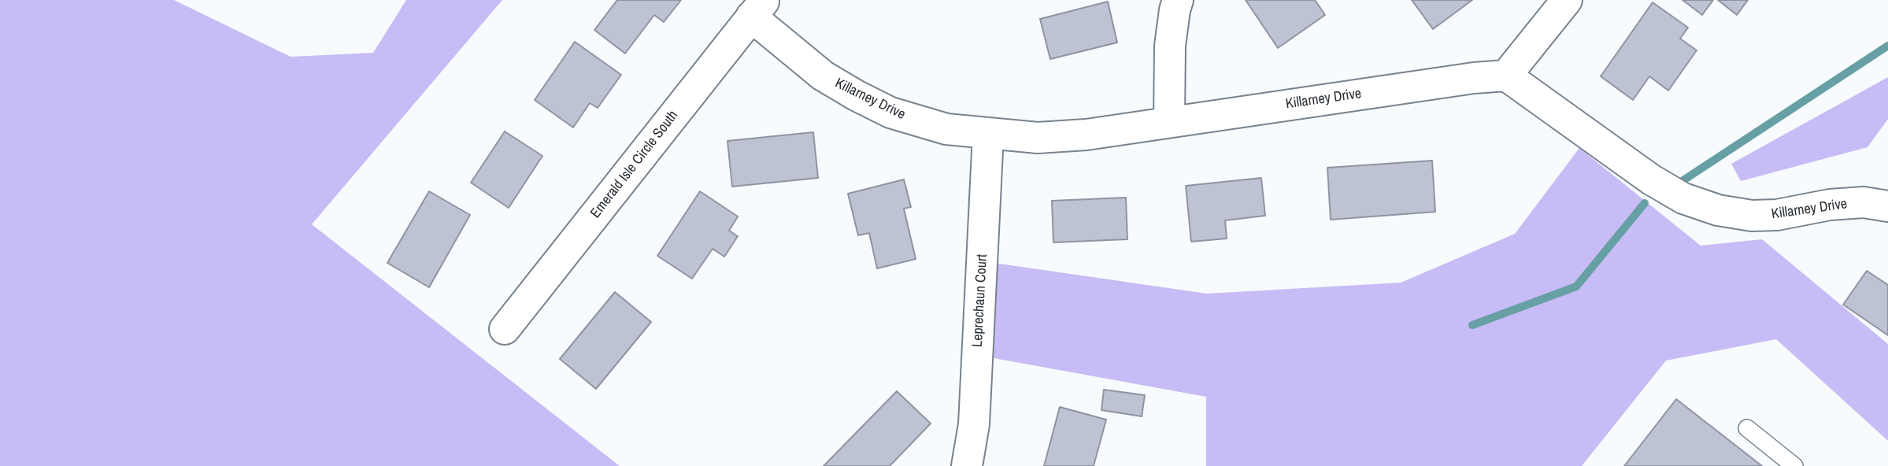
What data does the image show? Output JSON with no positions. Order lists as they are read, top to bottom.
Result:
{
  "streets": {
    "street": ["Killarney Drive", "Emerald Isle Circle South", "Leprechaun Court"]
  },
  "crossings": [
    ["Killarney Drive", "Emerald Isle Circle South"],
    ["Killarney Drive", "Leprechaun Court"]
  ]
}
